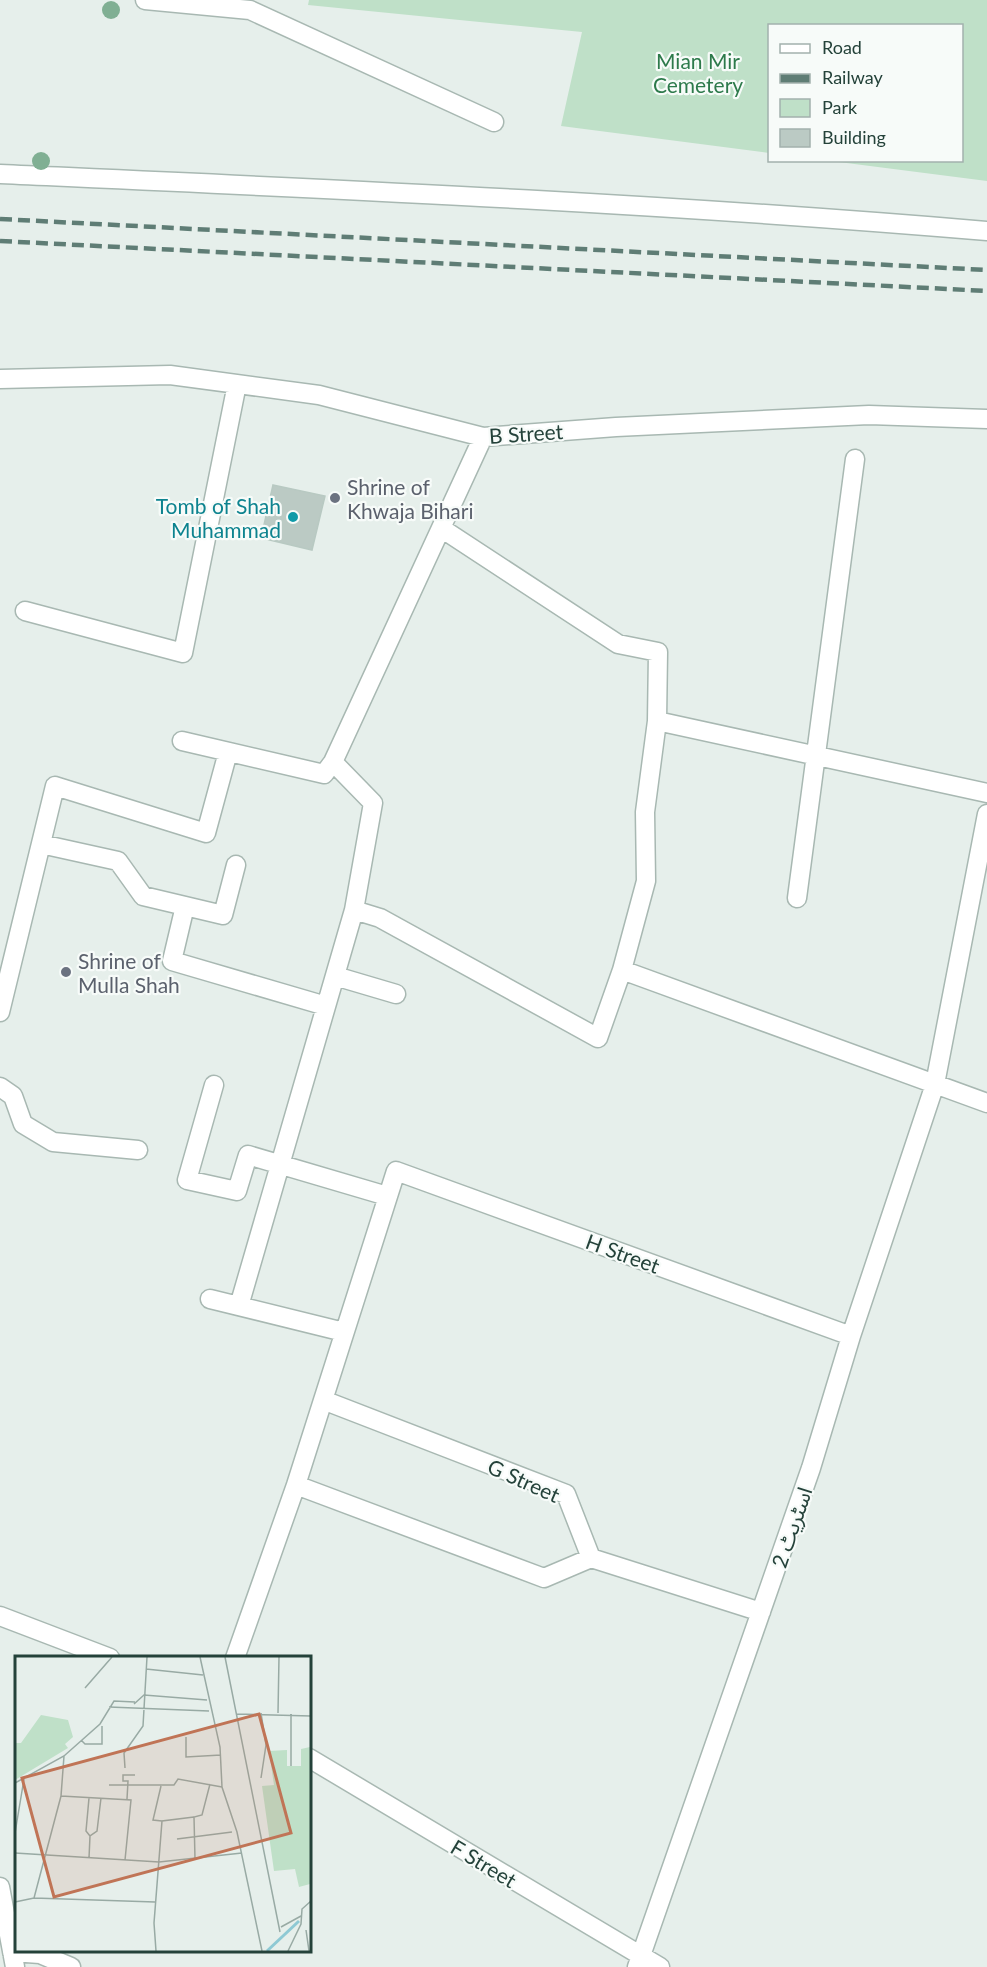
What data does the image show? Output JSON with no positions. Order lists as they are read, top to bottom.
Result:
{
  "streets": {
    "street": [
      "B Street",
      "H Street",
      "G Street",
      "اسٹریٹ 2",
      "F Street"
    ]
  },
  "crossings": [
    ["H Street", "اسٹریٹ 2"],
    ["اسٹریٹ 2", "F Street"]
  ],
  "parks": ["Mian Mir Cemetery"],
  "places": ["Shrine of Khwaja Bihari", "Tomb of Shah Muhammad", "Shrine of Mulla Shah"],
  "legend": [
    "Road",
    "Railway",
    "Park",
    "Building"
  ]
}
